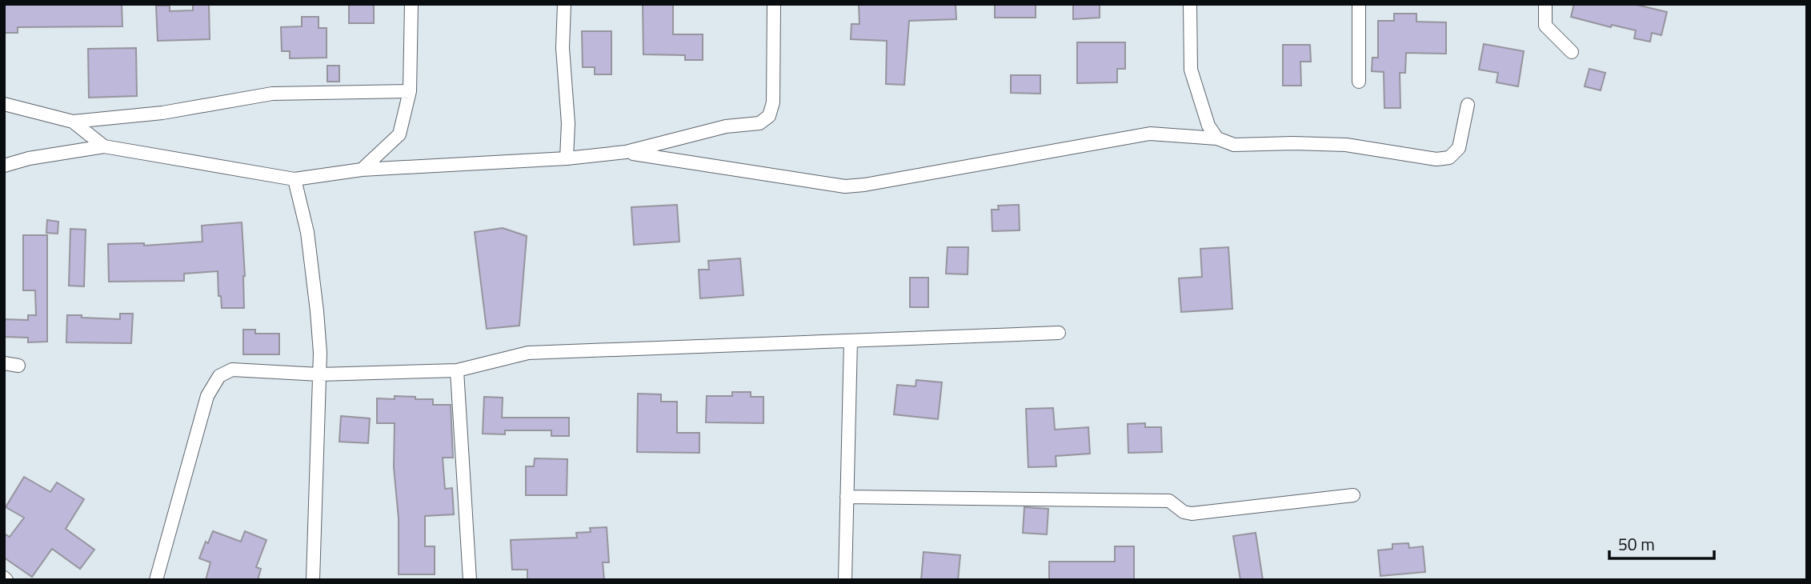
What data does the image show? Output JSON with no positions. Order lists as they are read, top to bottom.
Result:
{
  "scale_bar": "50 m"
}
